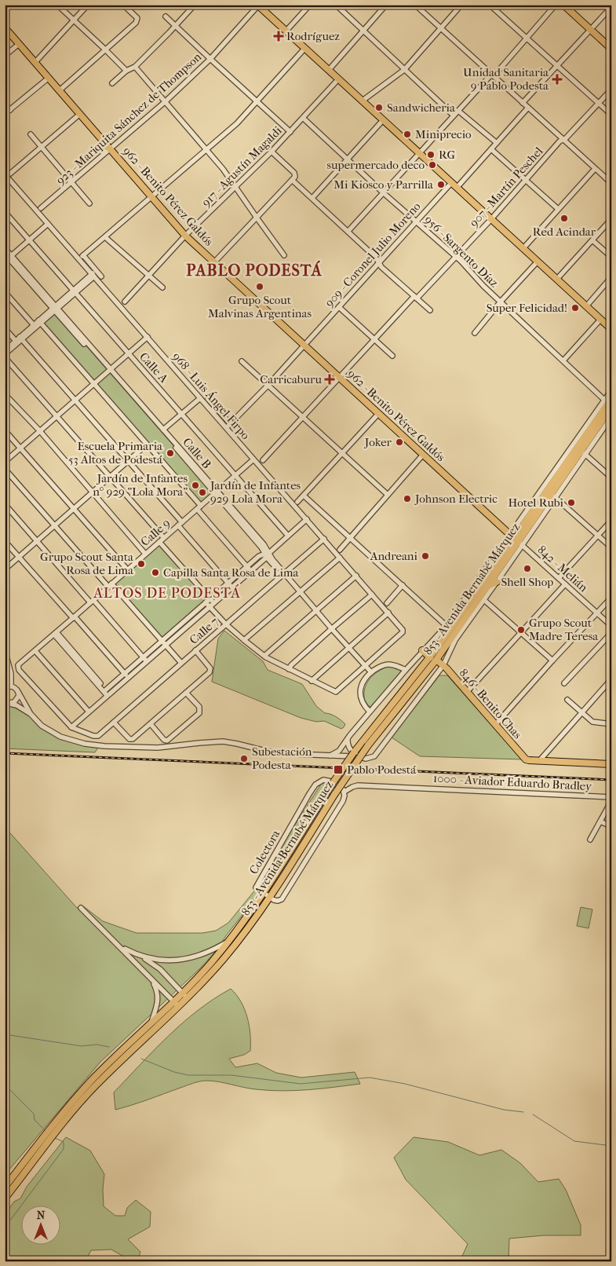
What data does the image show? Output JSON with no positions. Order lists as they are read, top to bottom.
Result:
{
  "streets": {
    "main road": ["962 - Benito Pérez Galdós", "853 - Avenida Bernabé Márquez", "846 - Benito Chas"],
    "street": [
      "923 - Mariquita Sánchez de Thompson",
      "917 - Agustín Magaldi",
      "907 - Martín Peschel",
      "956 - Sargento Díaz",
      "909 - Coronel Julio Moreno",
      "Calle A",
      "968 - Luis Ángel Firpo",
      "Calle B",
      "Calle 9",
      "842 - Melián",
      "Calle 7",
      "1000 - Aviador Eduardo Bradley",
      "Colectora"
    ]
  },
  "crossings": [
    ["923 - Mariquita Sánchez de Thompson", "962 - Benito Pérez Galdós"],
    ["917 - Agustín Magaldi", "962 - Benito Pérez Galdós"],
    ["917 - Agustín Magaldi", "956 - Sargento Díaz"],
    ["907 - Martín Peschel", "962 - Benito Pérez Galdós"],
    ["907 - Martín Peschel", "956 - Sargento Díaz"],
    ["962 - Benito Pérez Galdós", "909 - Coronel Julio Moreno"],
    ["962 - Benito Pérez Galdós", "842 - Melián"],
    ["962 - Benito Pérez Galdós", "853 - Avenida Bernabé Márquez"],
    ["956 - Sargento Díaz", "909 - Coronel Julio Moreno"],
    ["956 - Sargento Díaz", "853 - Avenida Bernabé Márquez"],
    ["Calle A", "Calle 9"],
    ["968 - Luis Ángel Firpo", "Calle B"],
    ["968 - Luis Ángel Firpo", "Calle 9"],
    ["968 - Luis Ángel Firpo", "Calle 7"],
    ["Calle B", "Calle 9"],
    ["Calle B", "Calle 7"],
    ["Calle 9", "Calle 7"],
    ["842 - Melián", "853 - Avenida Bernabé Márquez"],
    ["853 - Avenida Bernabé Márquez", "846 - Benito Chas"],
    ["853 - Avenida Bernabé Márquez", "Colectora"],
    ["1000 - Aviador Eduardo Bradley", "Colectora"]
  ],
  "districts": ["PABLO PODESTÁ", "ALTOS DE PODESTÁ"],
  "places": {
    "health": ["Rodríguez", "Unidad Sanitaria 9 Pablo Podesta", "Carricaburu"],
    "other": [
      "Sandwicheria",
      "Miniprecio",
      "RG",
      "supermercado deco",
      "Mi Kiosco y Parrilla",
      "Red Acindar",
      "Grupo Scout Malvinas Argentinas",
      "Super Felicidad!",
      "Joker",
      "Escuela Primaria 53 Altos de Podestá",
      "Jardín de Infantes n° 929 \"Lola Mora\"",
      "Jardín de Infantes 929 Lola Mora",
      "Johnson Electric",
      "Hotel Rubi",
      "Andreani",
      "Grupo Scout Santa Rosa de Lima",
      "Shell Shop",
      "Capilla Santa Rosa de Lima",
      "Grupo Scout Madre Teresa",
      "Subestación Podesta"
    ],
    "transit": ["Pablo Podestá"]
  },
  "north": "top"
}
